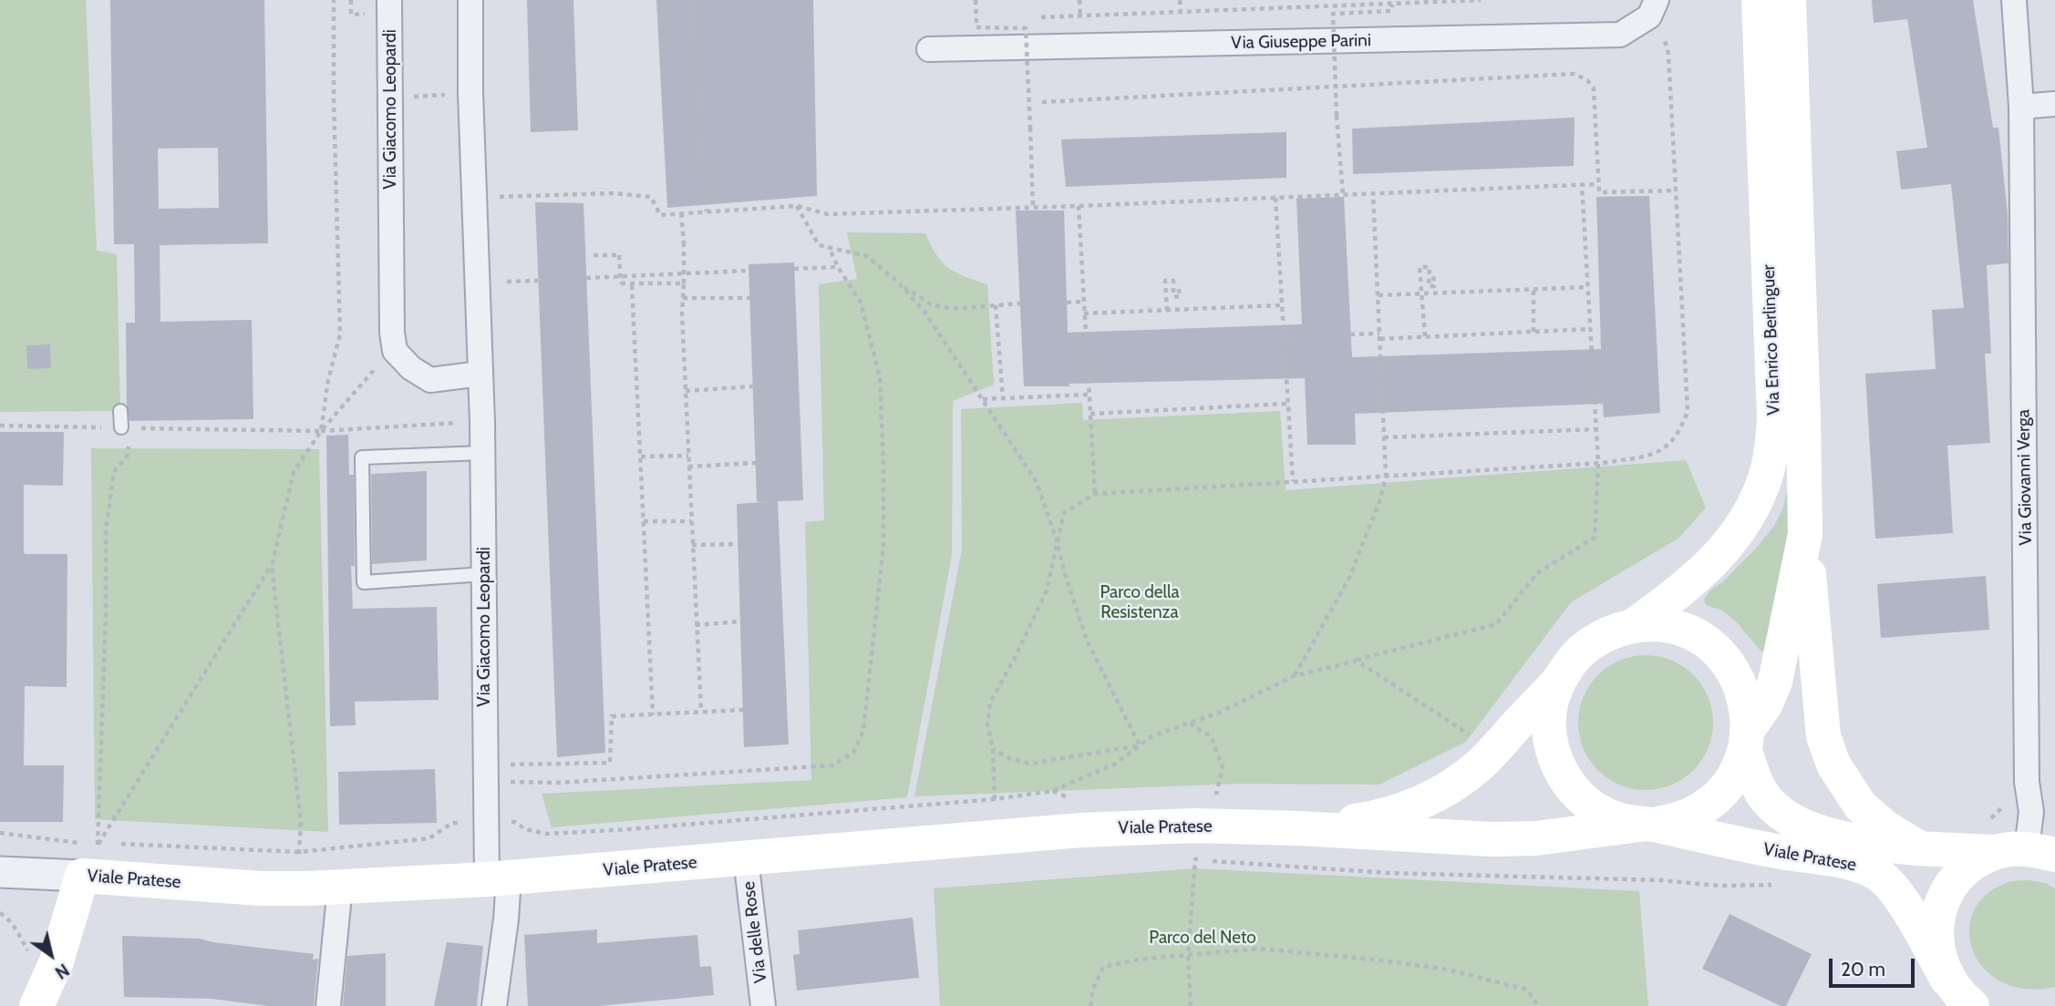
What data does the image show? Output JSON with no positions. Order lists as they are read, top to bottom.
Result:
{
  "streets": {
    "main road": ["Via Enrico Berlinguer", "Viale Pratese"],
    "street": [
      "Via Giuseppe Parini",
      "Via Giacomo Leopardi",
      "Via Giovanni Verga",
      "Via delle Rose"
    ]
  },
  "crossings": [
    ["Via Giacomo Leopardi", "Viale Pratese"],
    ["Via Enrico Berlinguer", "Viale Pratese"],
    ["Via Giovanni Verga", "Viale Pratese"],
    ["Viale Pratese", "Via delle Rose"]
  ],
  "parks": ["Parco della Resistenza", "Parco del Neto"],
  "scale_bar": "20 m",
  "north": "bottom right"
}
